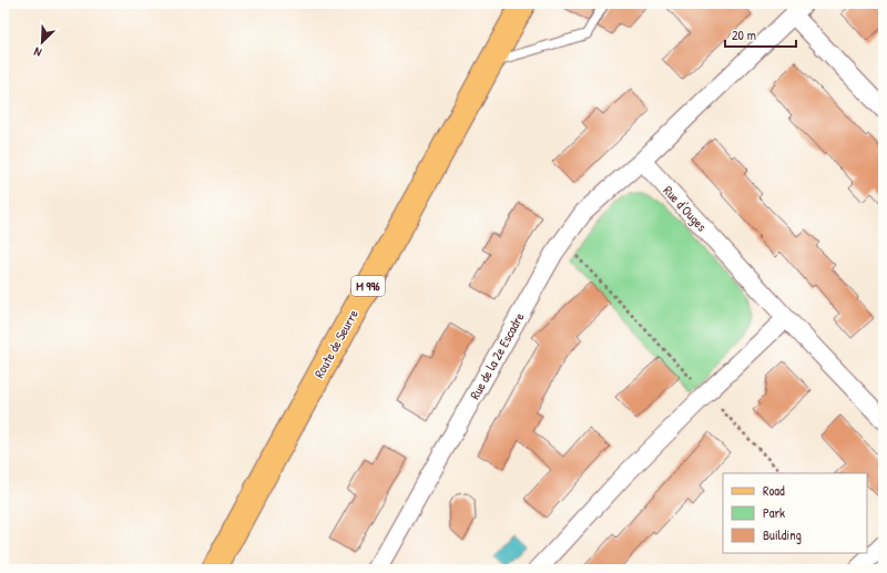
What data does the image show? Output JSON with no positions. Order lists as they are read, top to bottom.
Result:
{
  "streets": {
    "main road": ["M 996", "Route de Seurre"],
    "street": ["Rue d'Ouges", "Rue de la 2e Escadre"]
  },
  "crossings": [
    ["Rue d'Ouges", "Rue de la 2e Escadre"]
  ],
  "legend": ["Road", "Park", "Building"],
  "scale_bar": "20 m",
  "north": "bottom left"
}
